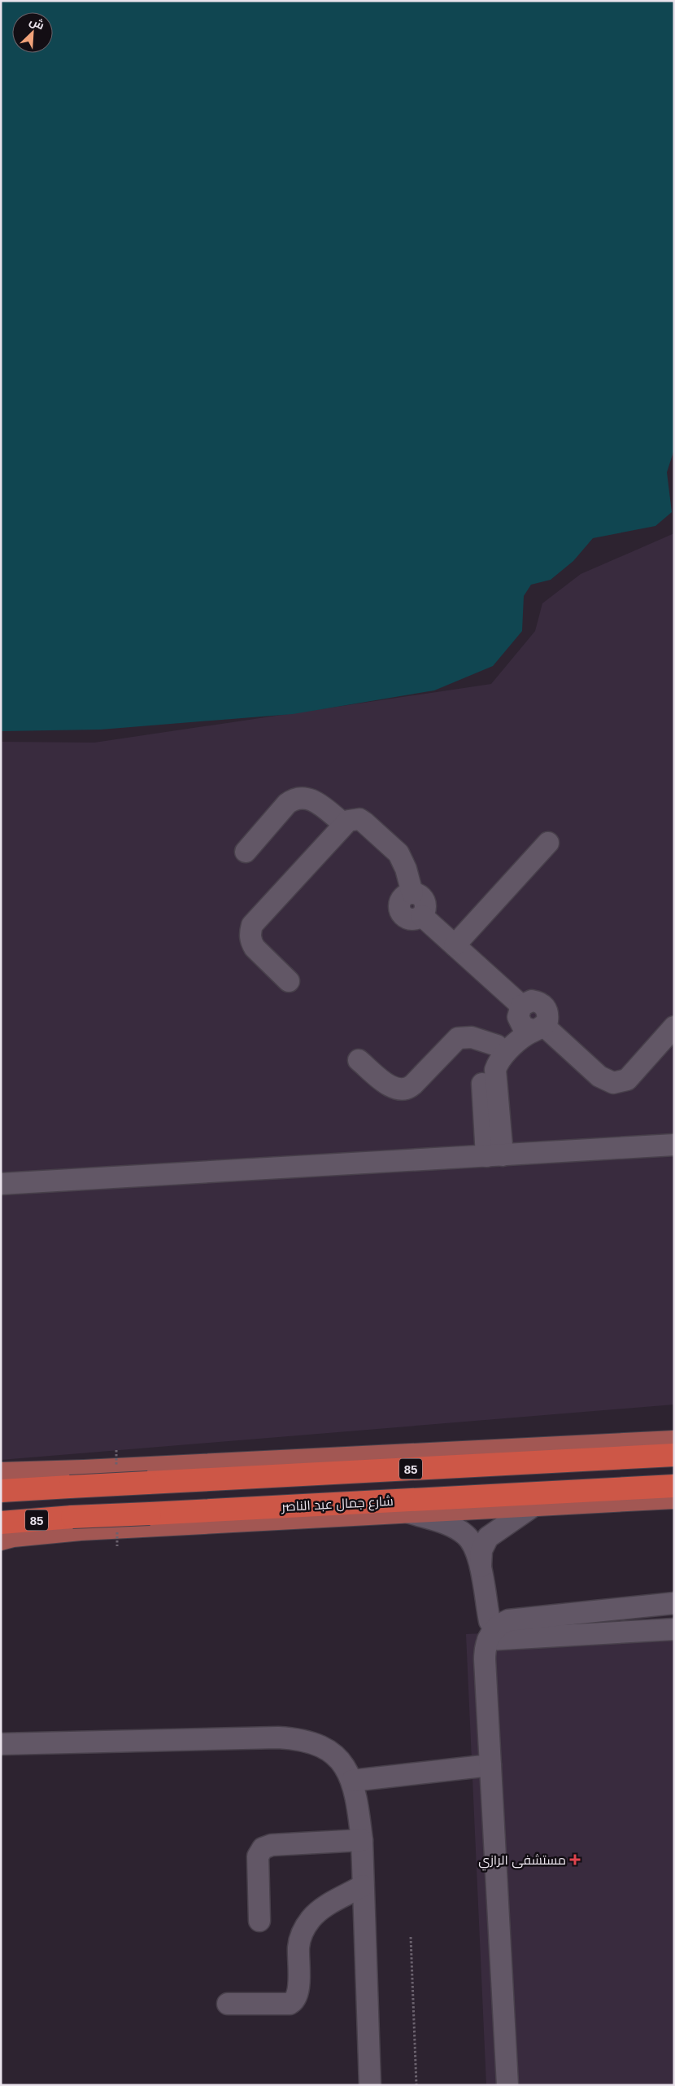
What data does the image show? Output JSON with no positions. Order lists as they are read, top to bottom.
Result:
{
  "streets": {
    "highway": ["85", "شارع جمال عبد الناصر"]
  },
  "places": {
    "health": ["مستشفى الرازي"]
  },
  "north": "top right"
}
